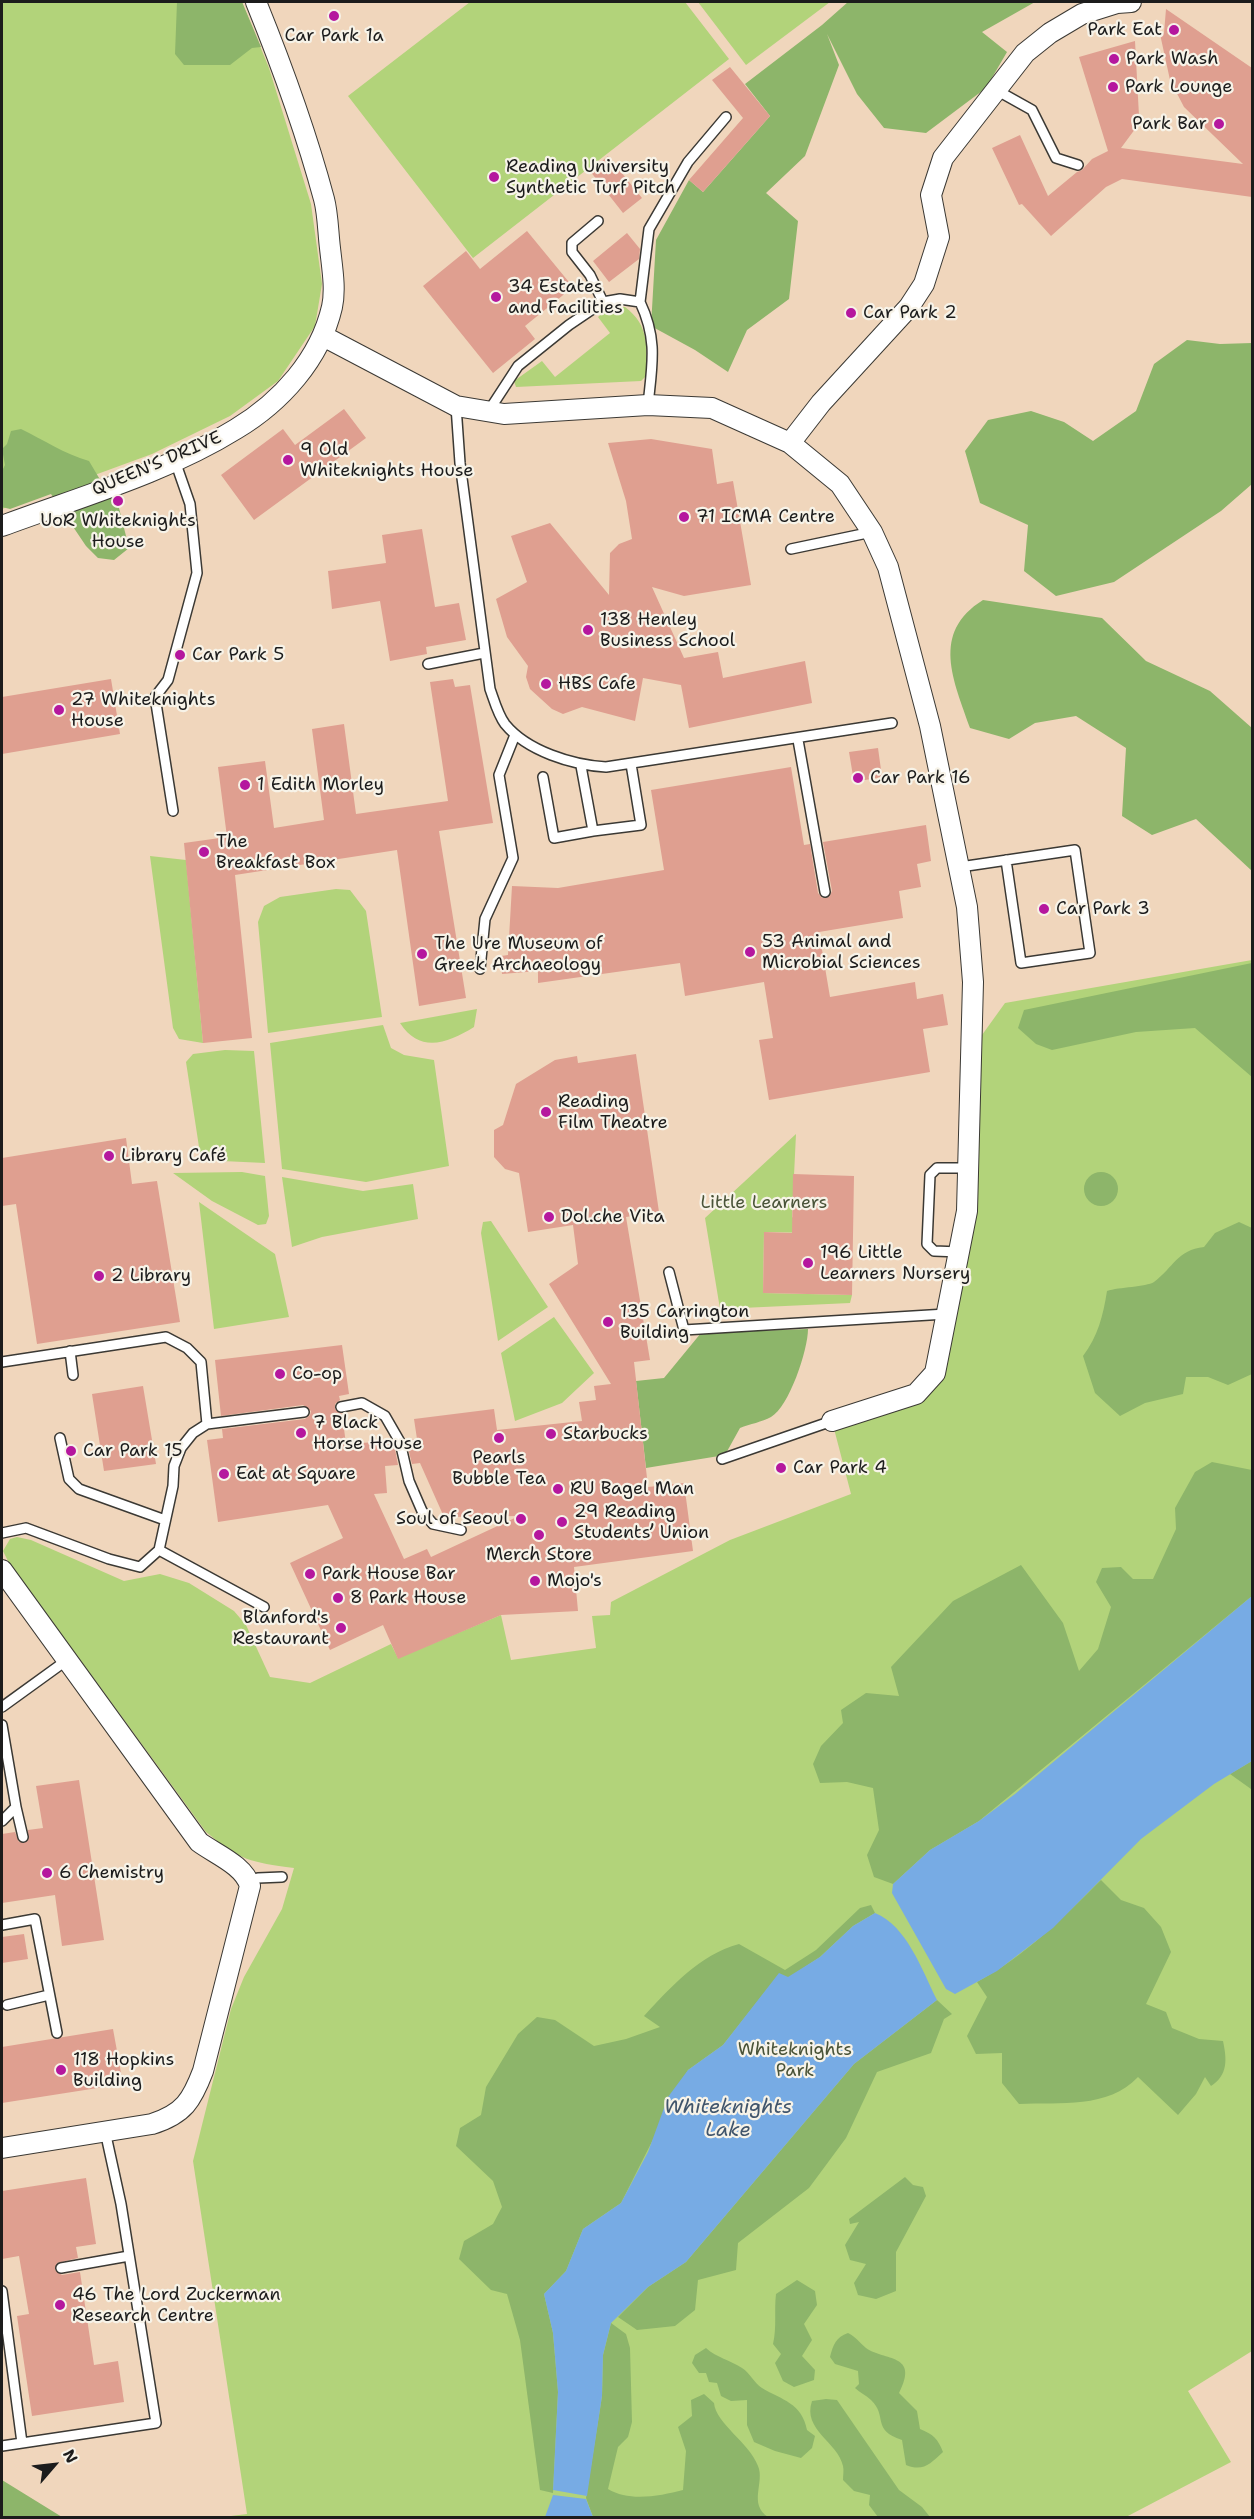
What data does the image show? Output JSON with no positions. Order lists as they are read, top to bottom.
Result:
{
  "streets": {
    "street": ["QUEEN'S DRIVE"]
  },
  "water": ["Whiteknights Lake"],
  "parks": ["Little Learners", "Whiteknights Park"],
  "places": [
    "Car Park 1a",
    "Park Eat",
    "Park Wash",
    "Park Lounge",
    "Park Bar",
    "Reading University Synthetic Turf Pitch",
    "34 Estates and Facilities",
    "Car Park 2",
    "9 Old Whiteknights House",
    "UoR Whiteknights House",
    "71 ICMA Centre",
    "138 Henley Business School",
    "Car Park 5",
    "HBS Cafe",
    "27 Whiteknights House",
    "Car Park 16",
    "1 Edith Morley",
    "The Breakfast Box",
    "Car Park 3",
    "53 Animal and Microbial Sciences",
    "The Ure Museum of Greek Archaeology",
    "Reading Film Theatre",
    "Library Café",
    "Dol.che Vita",
    "196 Little Learners Nursery",
    "2 Library",
    "135 Carrington Building",
    "Co-op",
    "7 Black Horse House",
    "Starbucks",
    "Pearls Bubble Tea",
    "Car Park 15",
    "Car Park 4",
    "Eat at Square",
    "RU Bagel Man",
    "Soul of Seoul",
    "29 Reading Students’ Union",
    "Merch Store",
    "Park House Bar",
    "Mojo's",
    "8 Park House",
    "Blanford's Restaurant",
    "6 Chemistry",
    "118 Hopkins Building",
    "46 The Lord Zuckerman Research Centre"
  ],
  "north": "top right"
}
